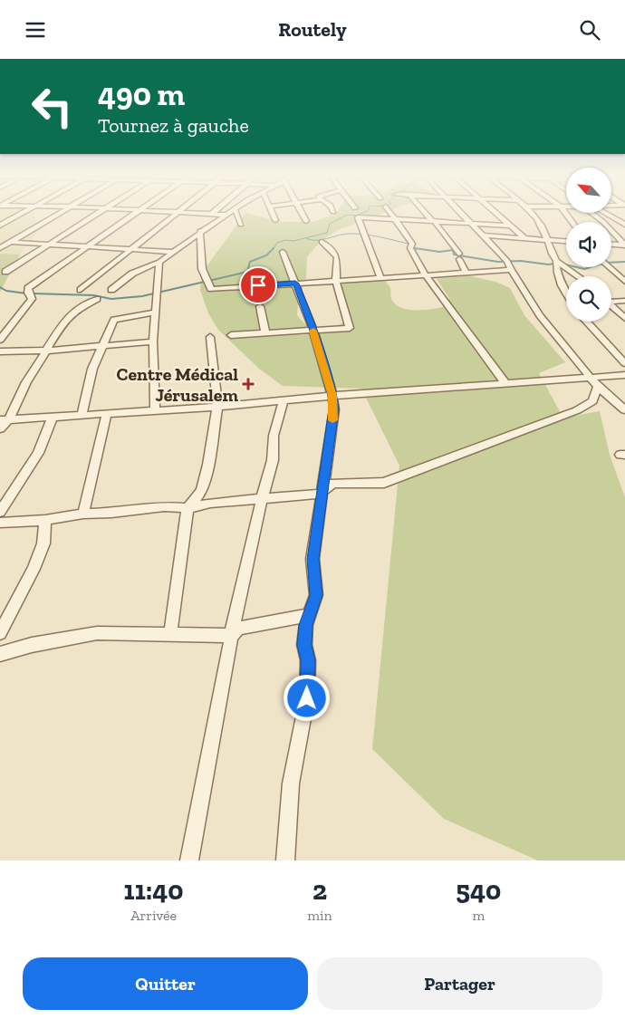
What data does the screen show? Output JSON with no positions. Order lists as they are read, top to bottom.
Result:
{
  "places": {
    "health": ["Centre Médical Jérusalem"]
  },
  "north": "top left",
  "page": {
    "header": "Routely",
    "turn": ["490 m", "Tournez à gauche"],
    "eta": [
      "11:40",
      "Arrivée",
      "2",
      "min",
      "540",
      "m"
    ],
    "buttons": ["Quitter", "Partager"]
  }
}
